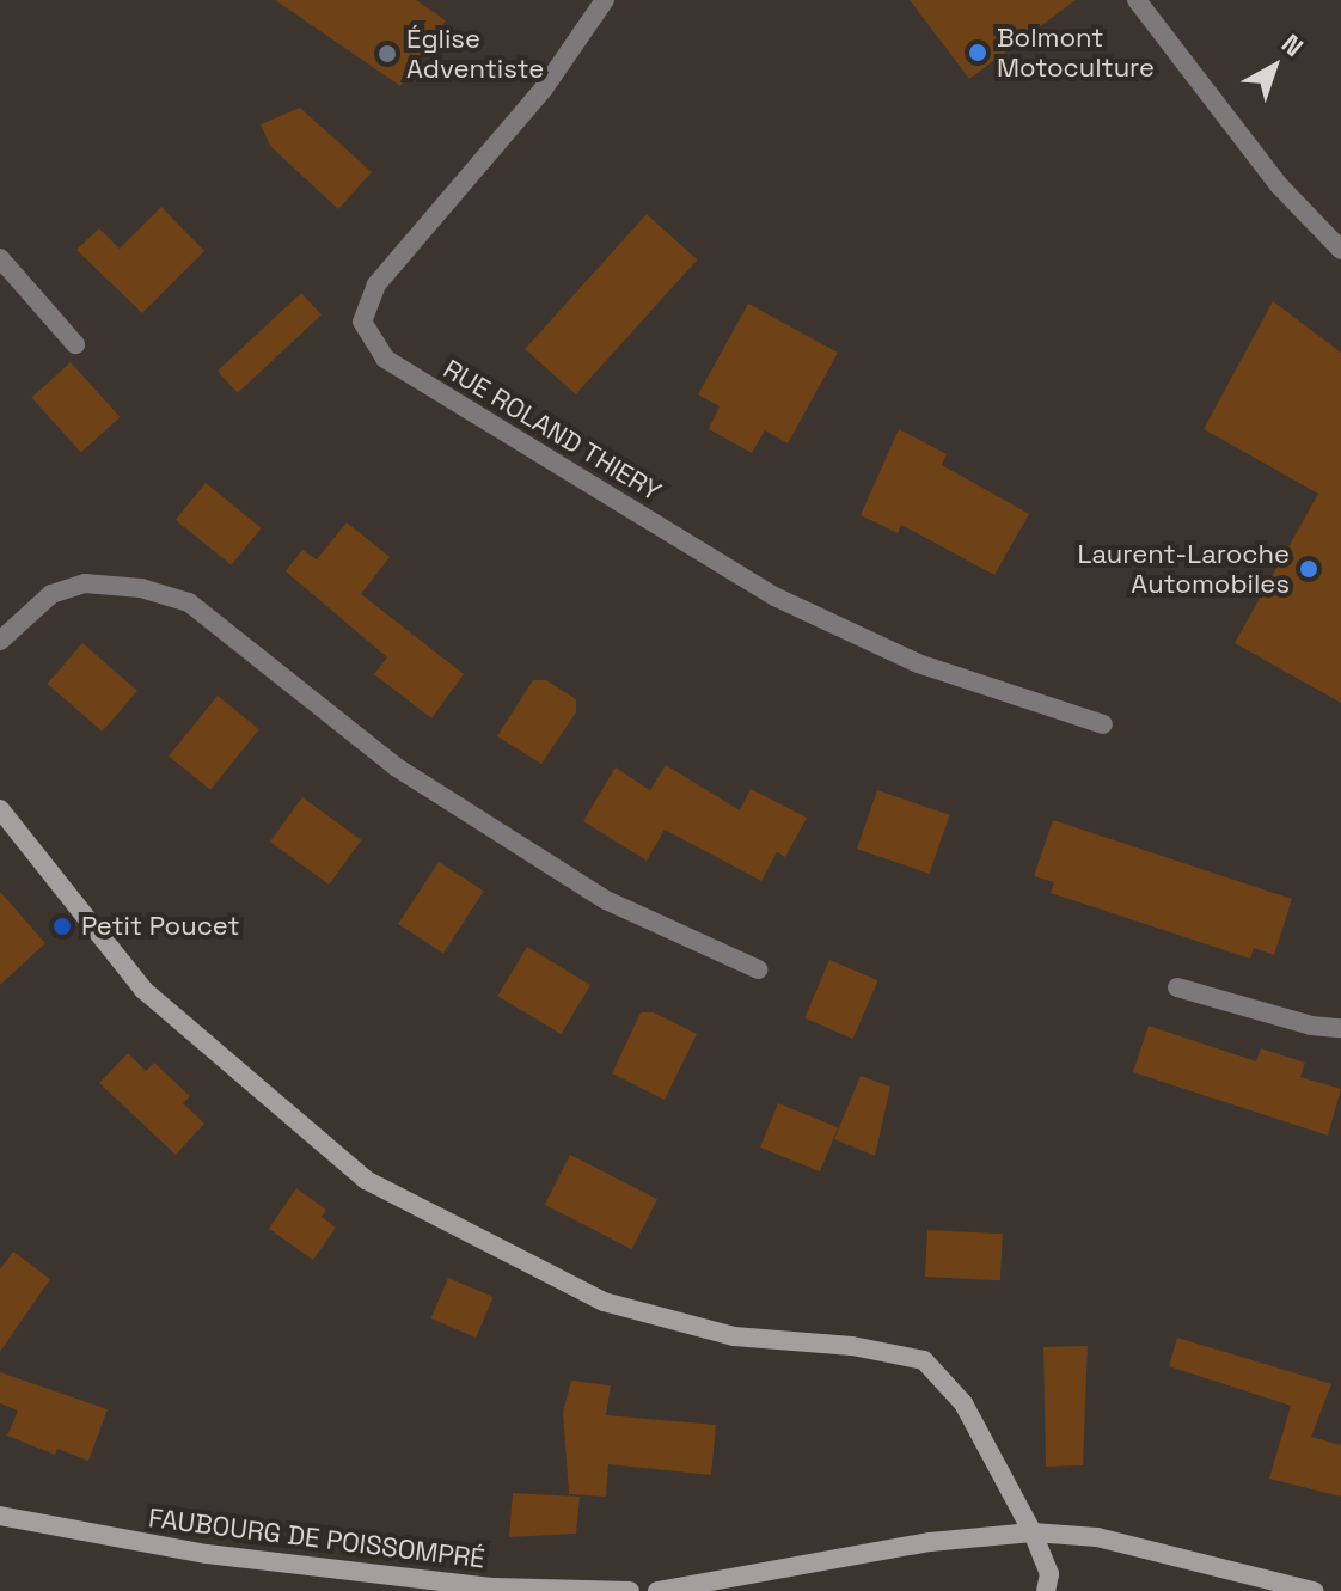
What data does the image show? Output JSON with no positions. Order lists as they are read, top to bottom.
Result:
{
  "streets": {
    "street": ["RUE ROLAND THIERY", "FAUBOURG DE POISSOMPRÉ"]
  },
  "places": [
    "Bolmont Motoculture",
    "Église Adventiste",
    "Laurent-Laroche Automobiles",
    "Petit Poucet"
  ],
  "north": "top right"
}
